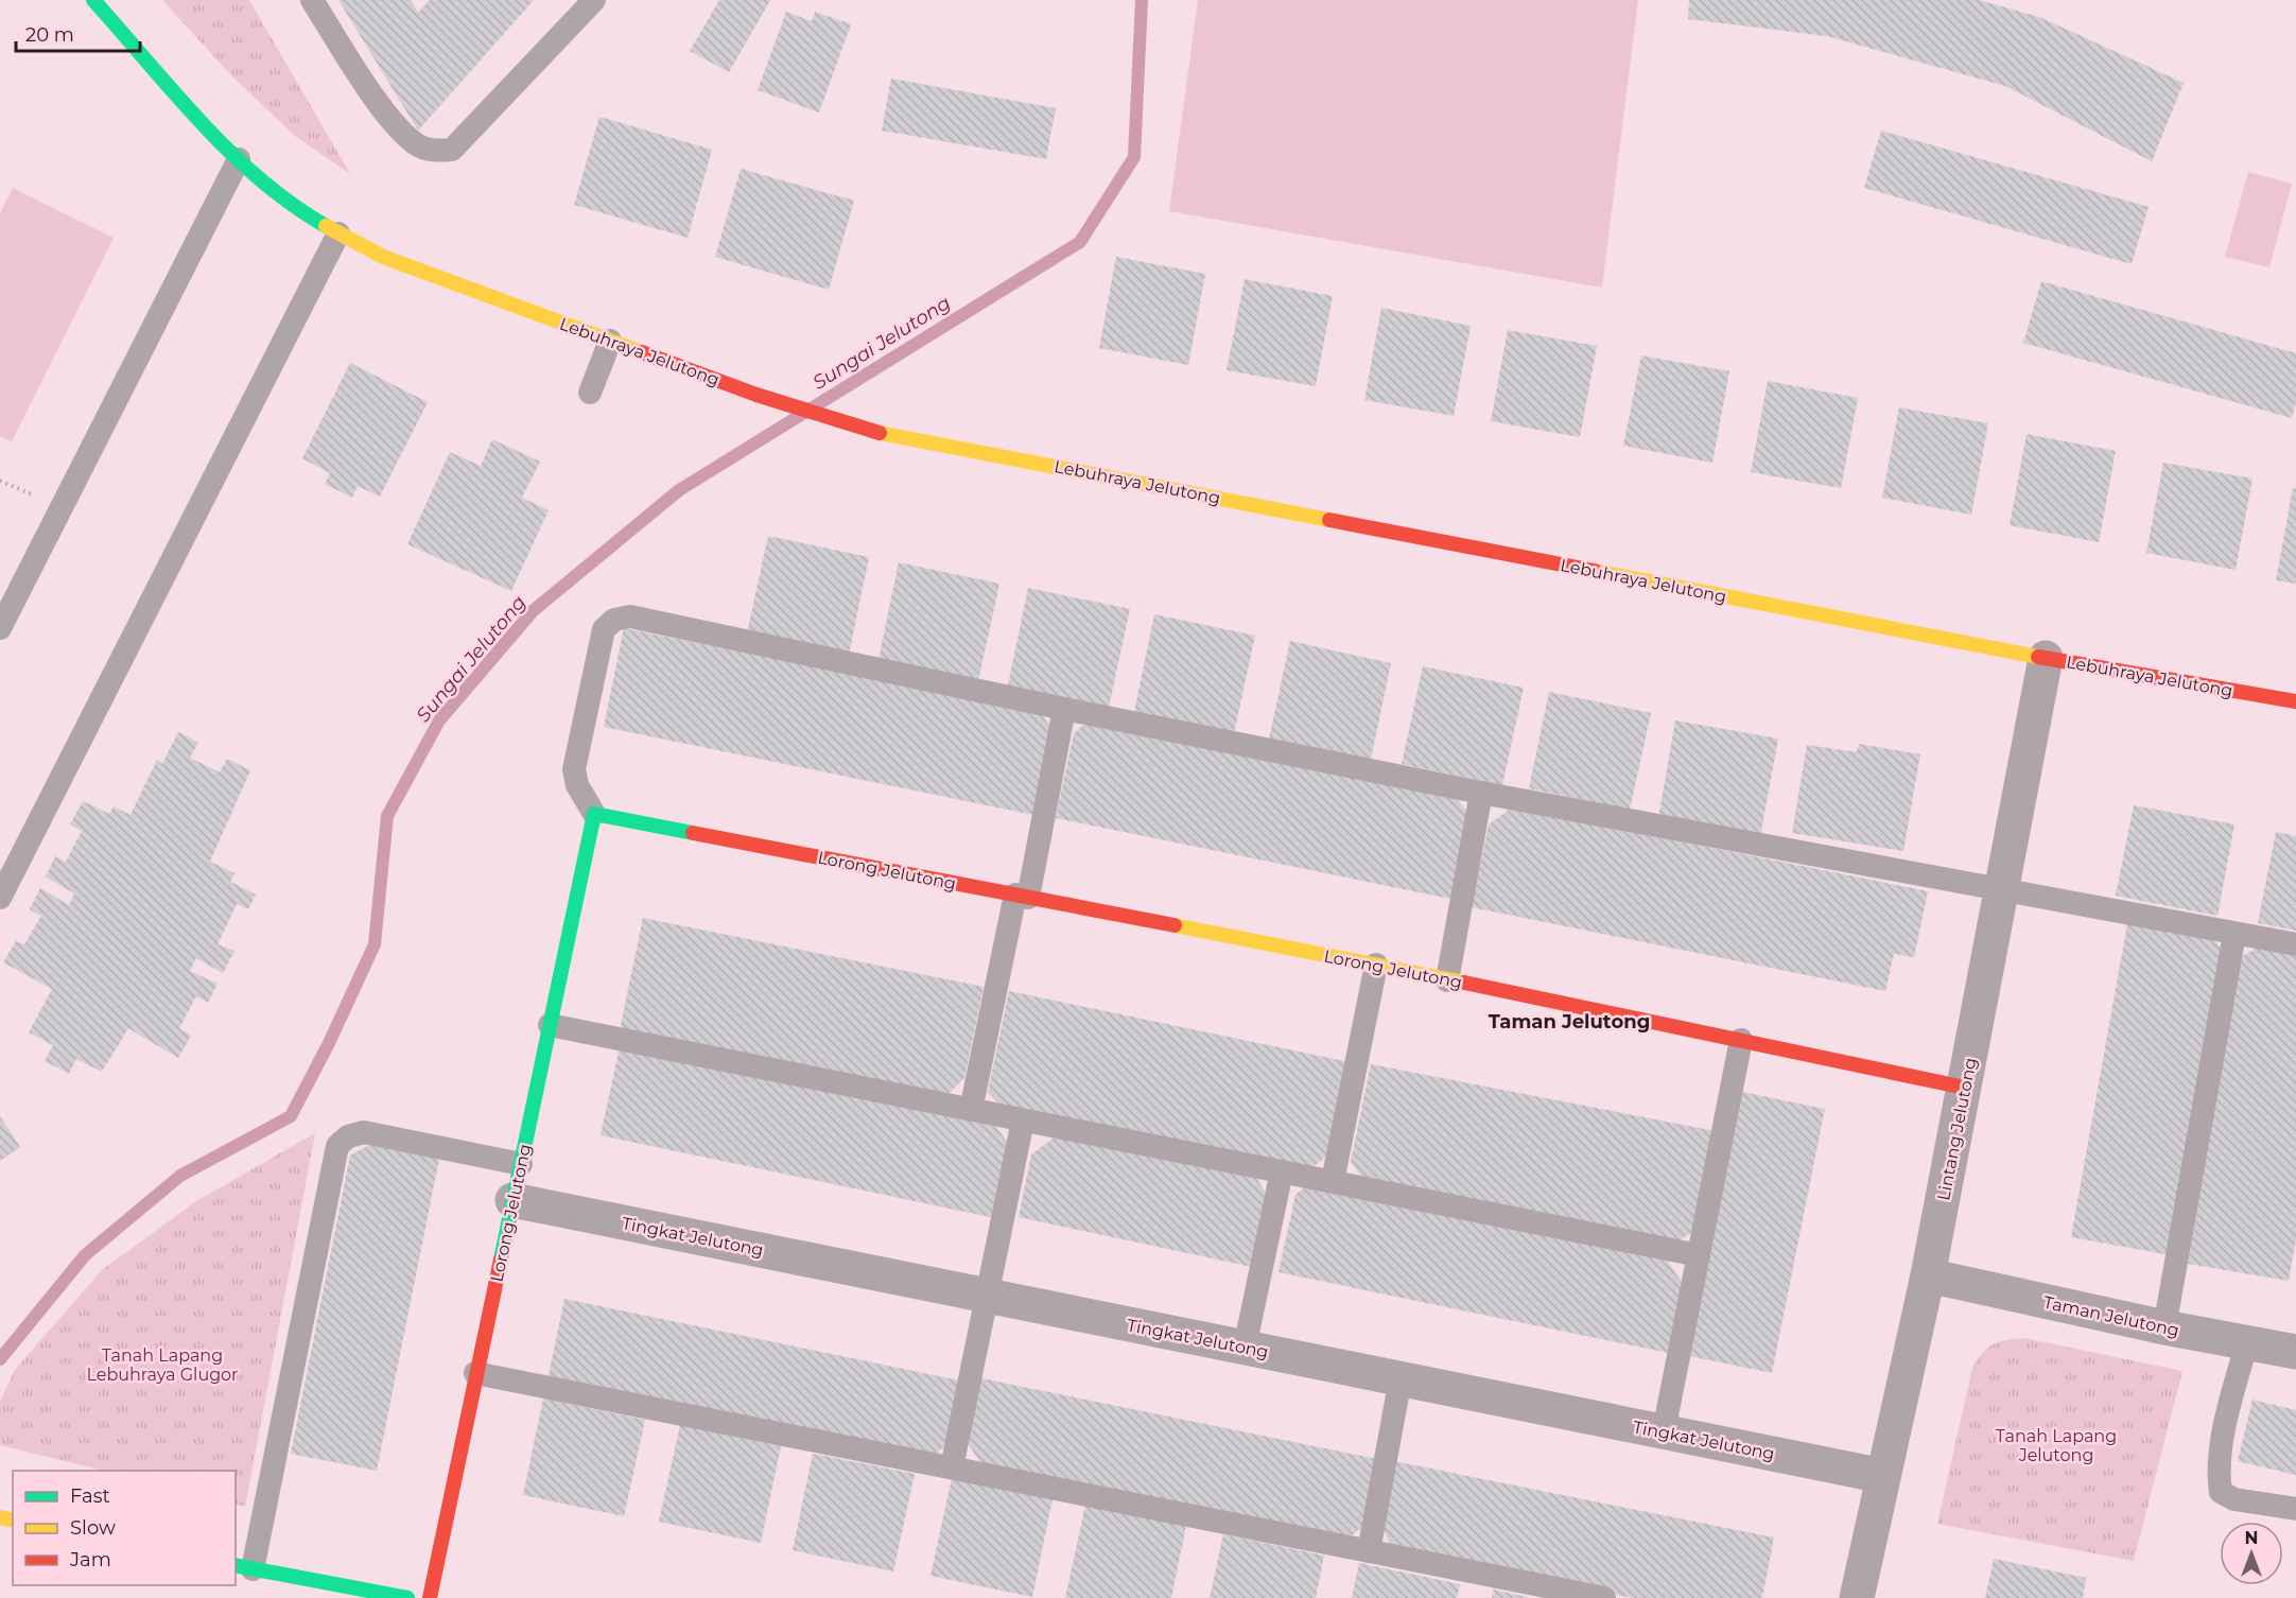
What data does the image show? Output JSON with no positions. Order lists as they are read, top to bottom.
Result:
{
  "streets": {
    "street": [
      "Lebuhraya Jelutong",
      "Lorong Jelutong",
      "Lintang Jelutong",
      "Tingkat Jelutong",
      "Taman Jelutong"
    ]
  },
  "crossings": [
    ["Lebuhraya Jelutong", "Lintang Jelutong"],
    ["Lorong Jelutong", "Lintang Jelutong"],
    ["Lorong Jelutong", "Tingkat Jelutong"],
    ["Lintang Jelutong", "Tingkat Jelutong"],
    ["Lintang Jelutong", "Taman Jelutong"]
  ],
  "districts": ["Taman Jelutong"],
  "water": ["Sungai Jelutong"],
  "parks": ["Tanah Lapang Lebuhraya Glugor", "Tanah Lapang Jelutong"],
  "legend": ["Fast", "Slow", "Jam"],
  "scale_bar": "20 m",
  "north": "top"
}
